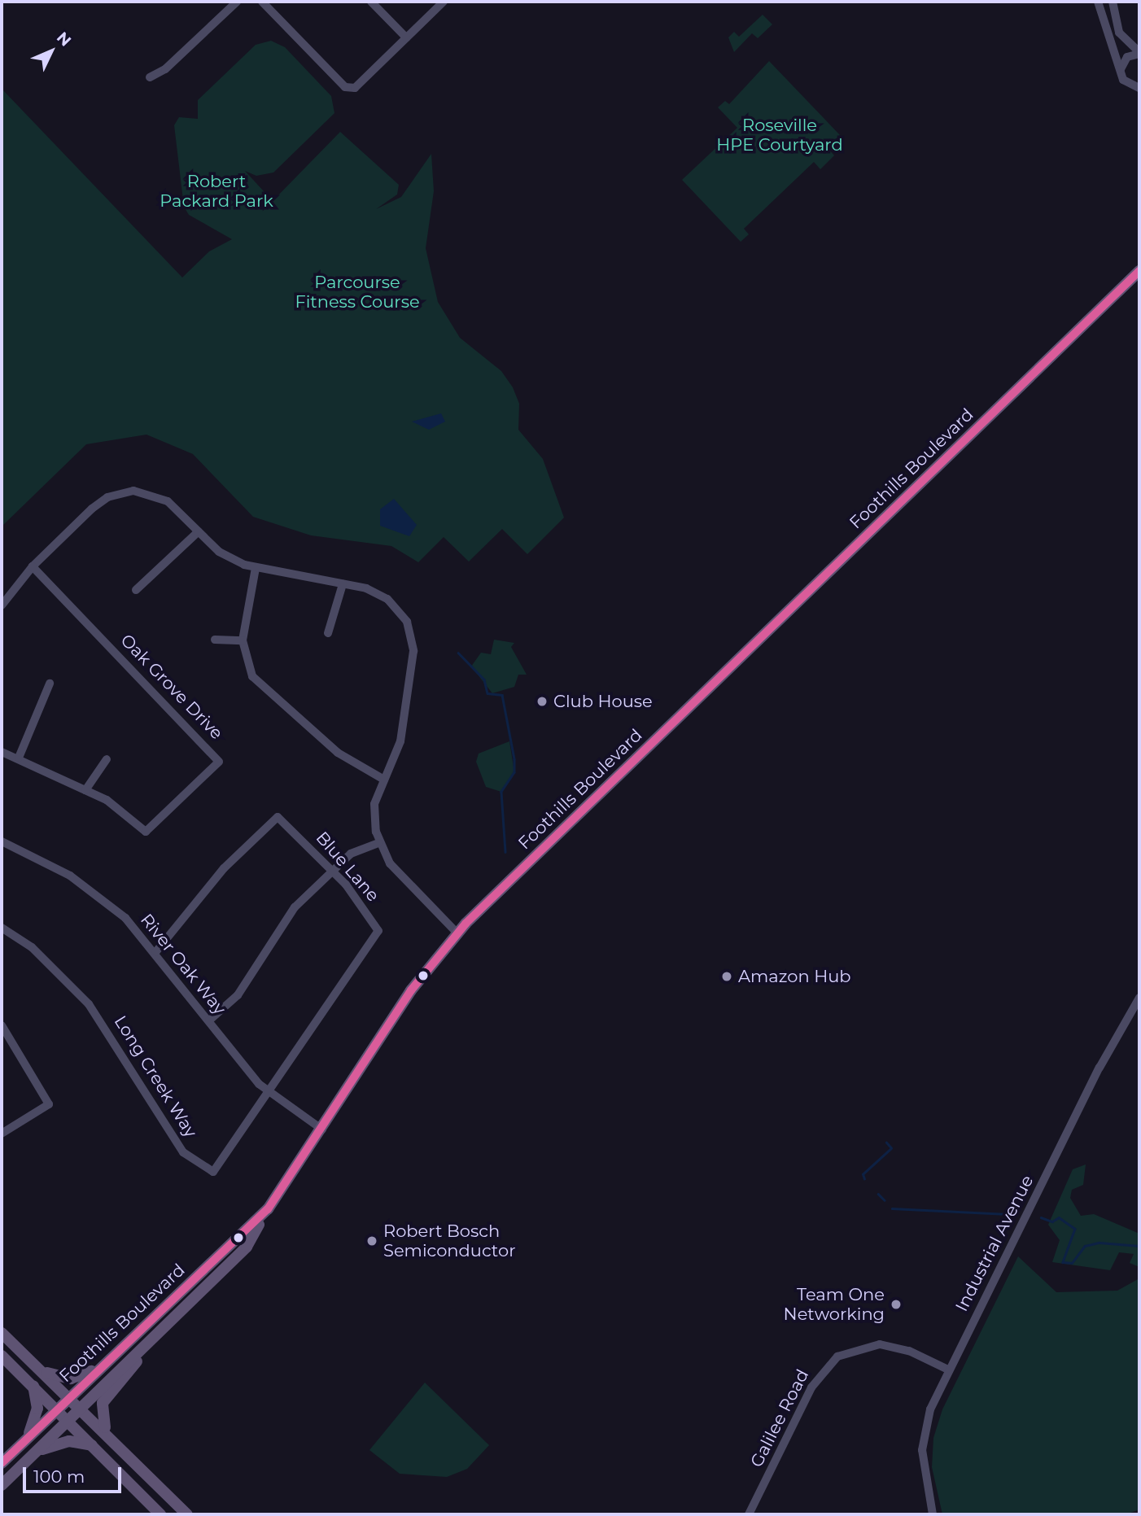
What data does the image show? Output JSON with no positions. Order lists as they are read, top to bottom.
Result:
{
  "streets": {
    "main road": ["Foothills Boulevard"],
    "street": [
      "Oak Grove Drive",
      "Blue Lane",
      "River Oak Way",
      "Long Creek Way",
      "Industrial Avenue",
      "Galilee Road"
    ]
  },
  "crossings": [
    ["Foothills Boulevard", "River Oak Way"],
    ["Blue Lane", "River Oak Way"],
    ["Blue Lane", "Long Creek Way"],
    ["River Oak Way", "Long Creek Way"],
    ["Industrial Avenue", "Galilee Road"]
  ],
  "parks": ["Roseville HPE Courtyard", "Robert Packard Park", "Parcourse Fitness Course"],
  "places": [
    "Club House",
    "Amazon Hub",
    "Robert Bosch Semiconductor",
    "Team One Networking"
  ],
  "scale_bar": "100 m",
  "north": "top right"
}
